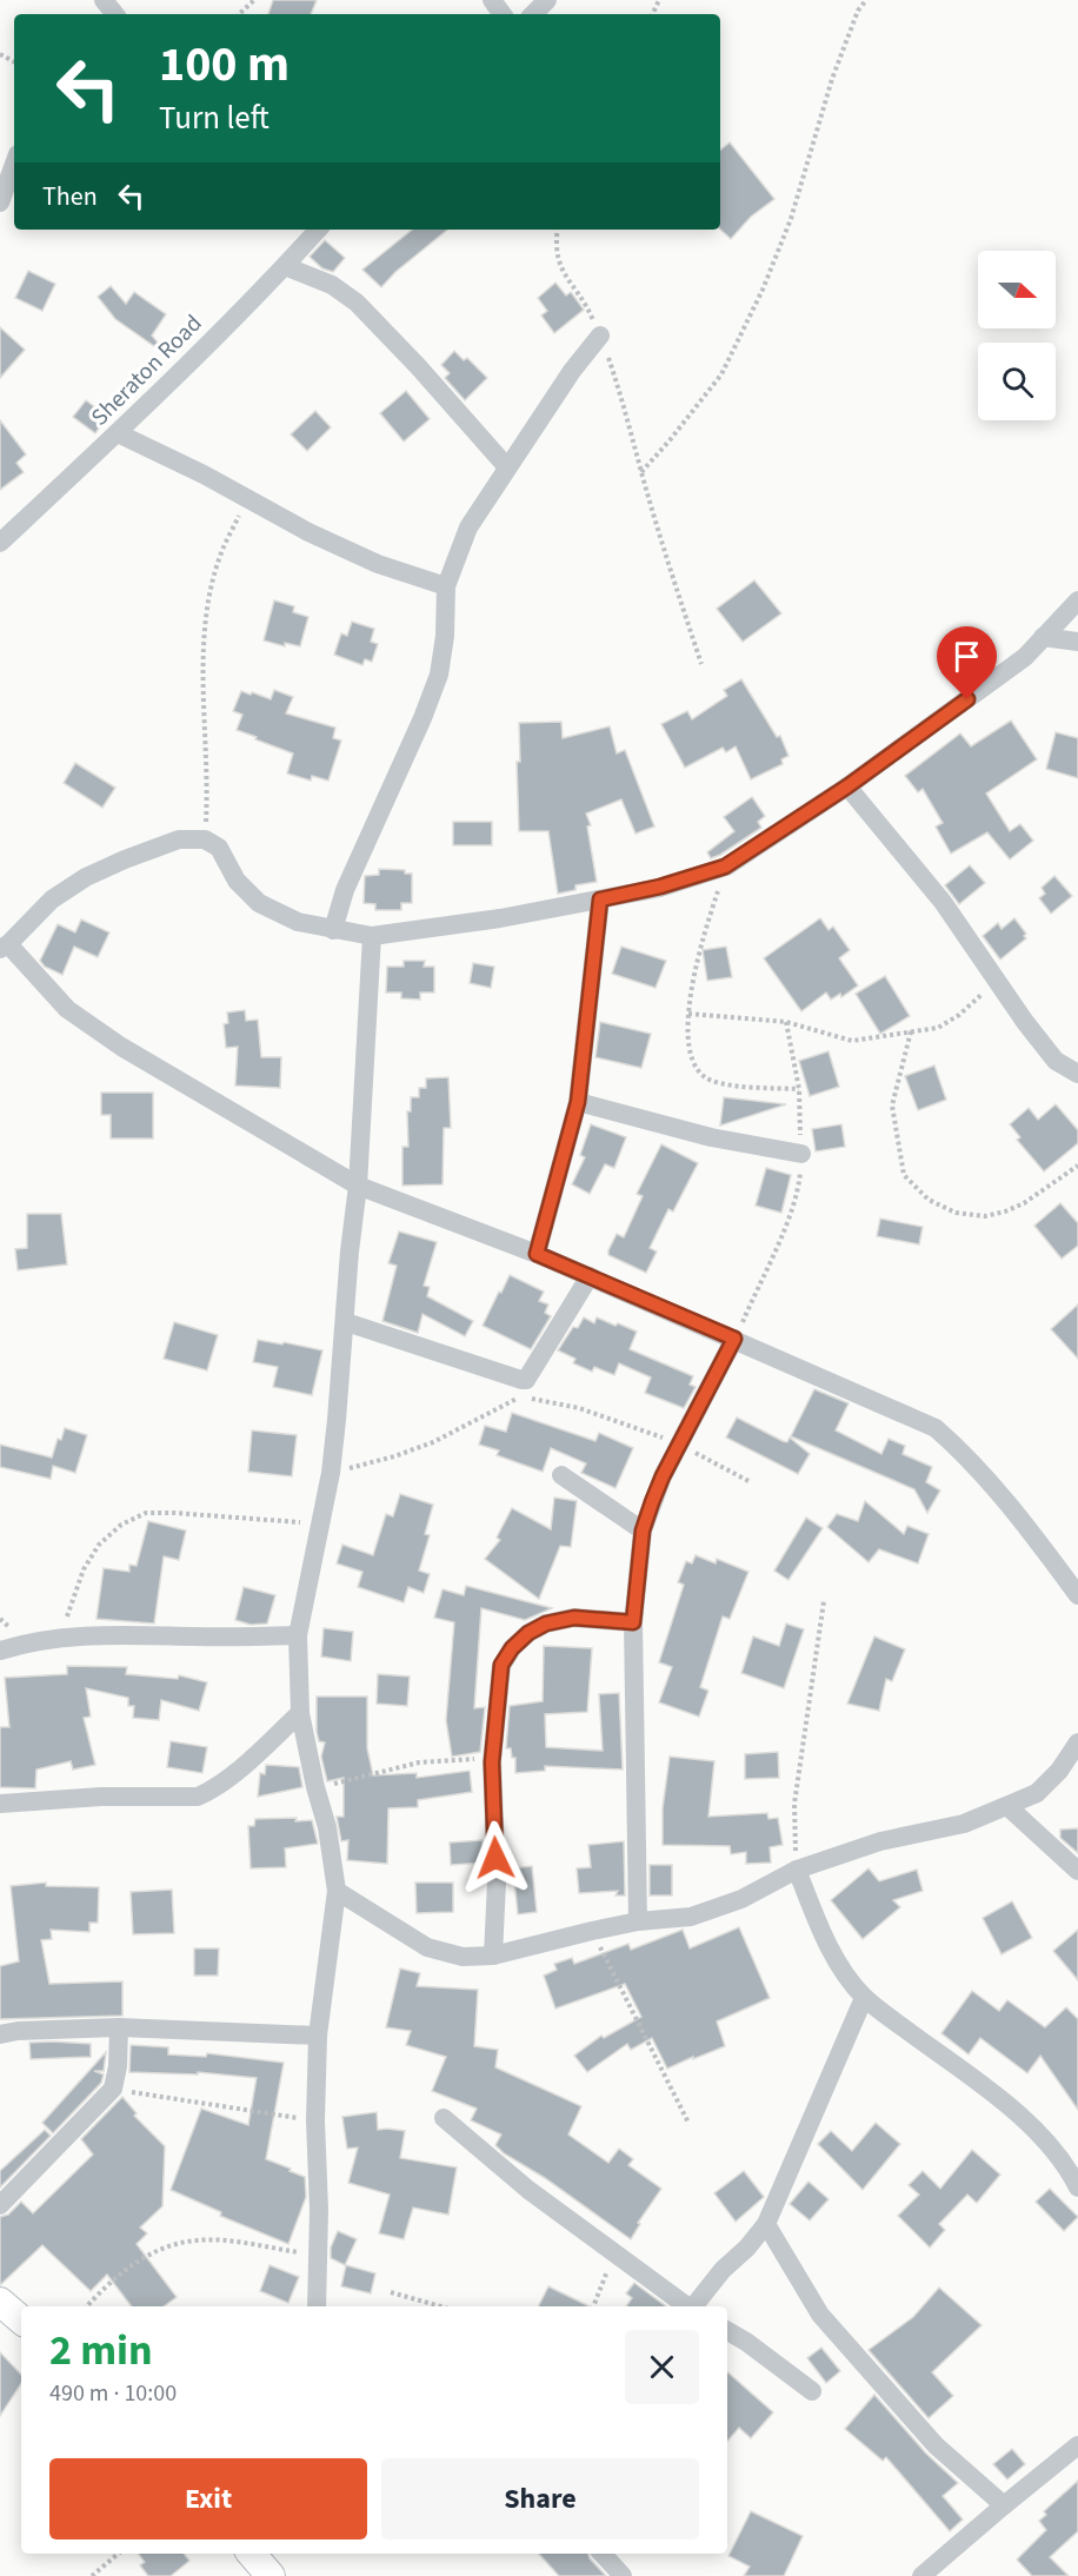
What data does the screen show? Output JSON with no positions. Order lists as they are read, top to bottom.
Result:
{
  "streets": {
    "street": ["Sheraton Road"]
  },
  "north": "right",
  "page": {
    "turn": ["100 m", "Turn left"],
    "then": "Then",
    "heading": ["2 min", "490 m · 10:00"],
    "buttons": ["Exit", "Share"]
  }
}
